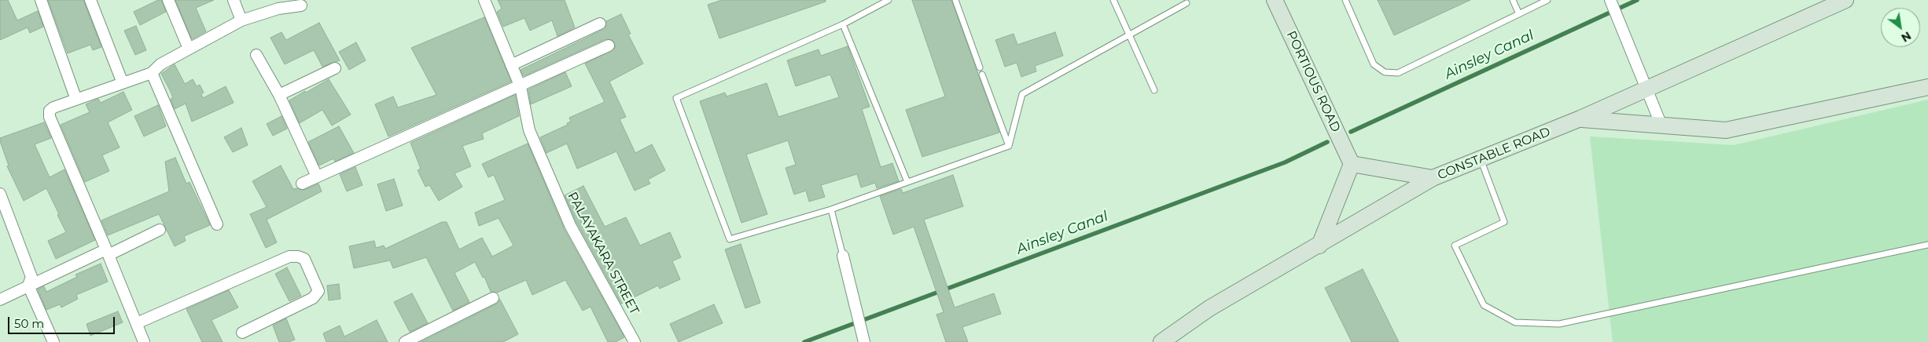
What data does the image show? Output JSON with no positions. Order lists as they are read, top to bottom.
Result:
{
  "streets": {
    "main road": ["PORTIOUS ROAD", "CONSTABLE ROAD"],
    "street": ["PALAYAKARA STREET"]
  },
  "water": ["Ainsley Canal"],
  "scale_bar": "50 m",
  "north": "bottom right"
}
